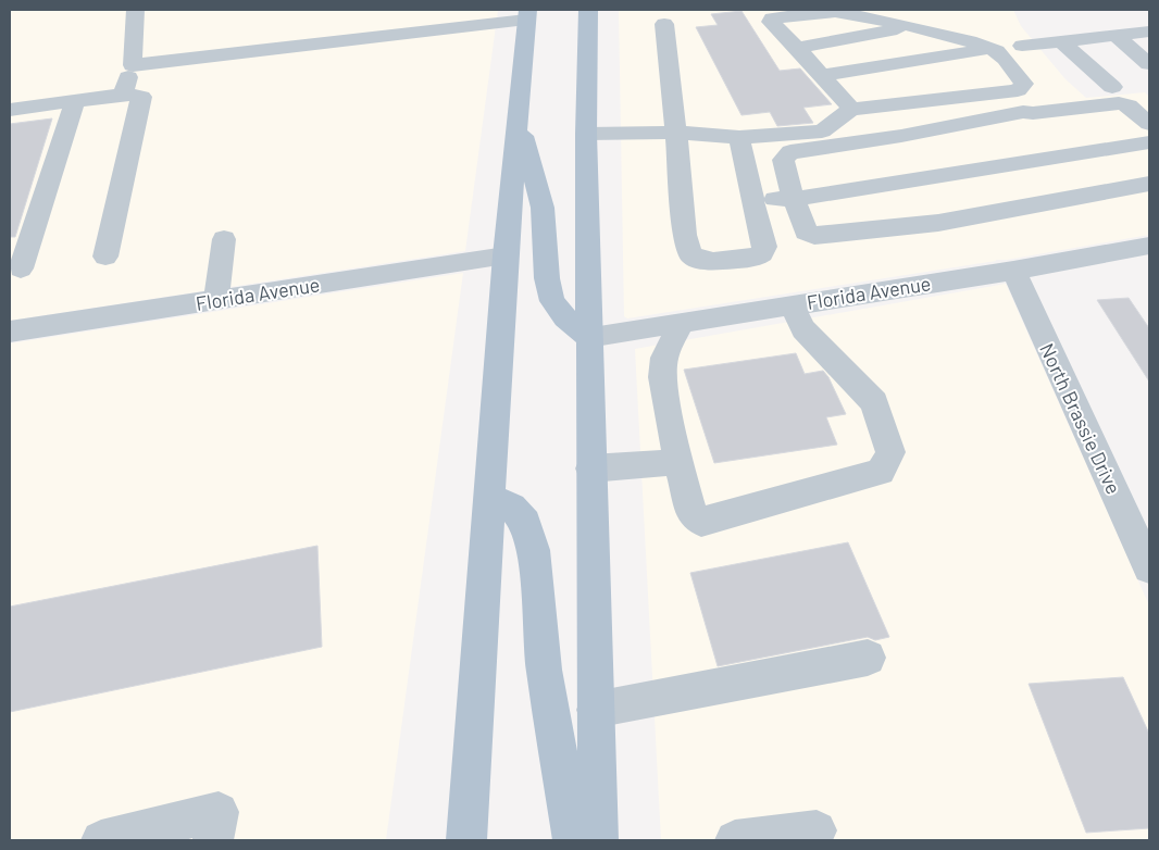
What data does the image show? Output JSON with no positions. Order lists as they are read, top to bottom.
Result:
{
  "streets": {
    "street": ["Florida Avenue", "North Brassie Drive"]
  },
  "crossings": [
    ["Florida Avenue", "North Brassie Drive"]
  ]
}
